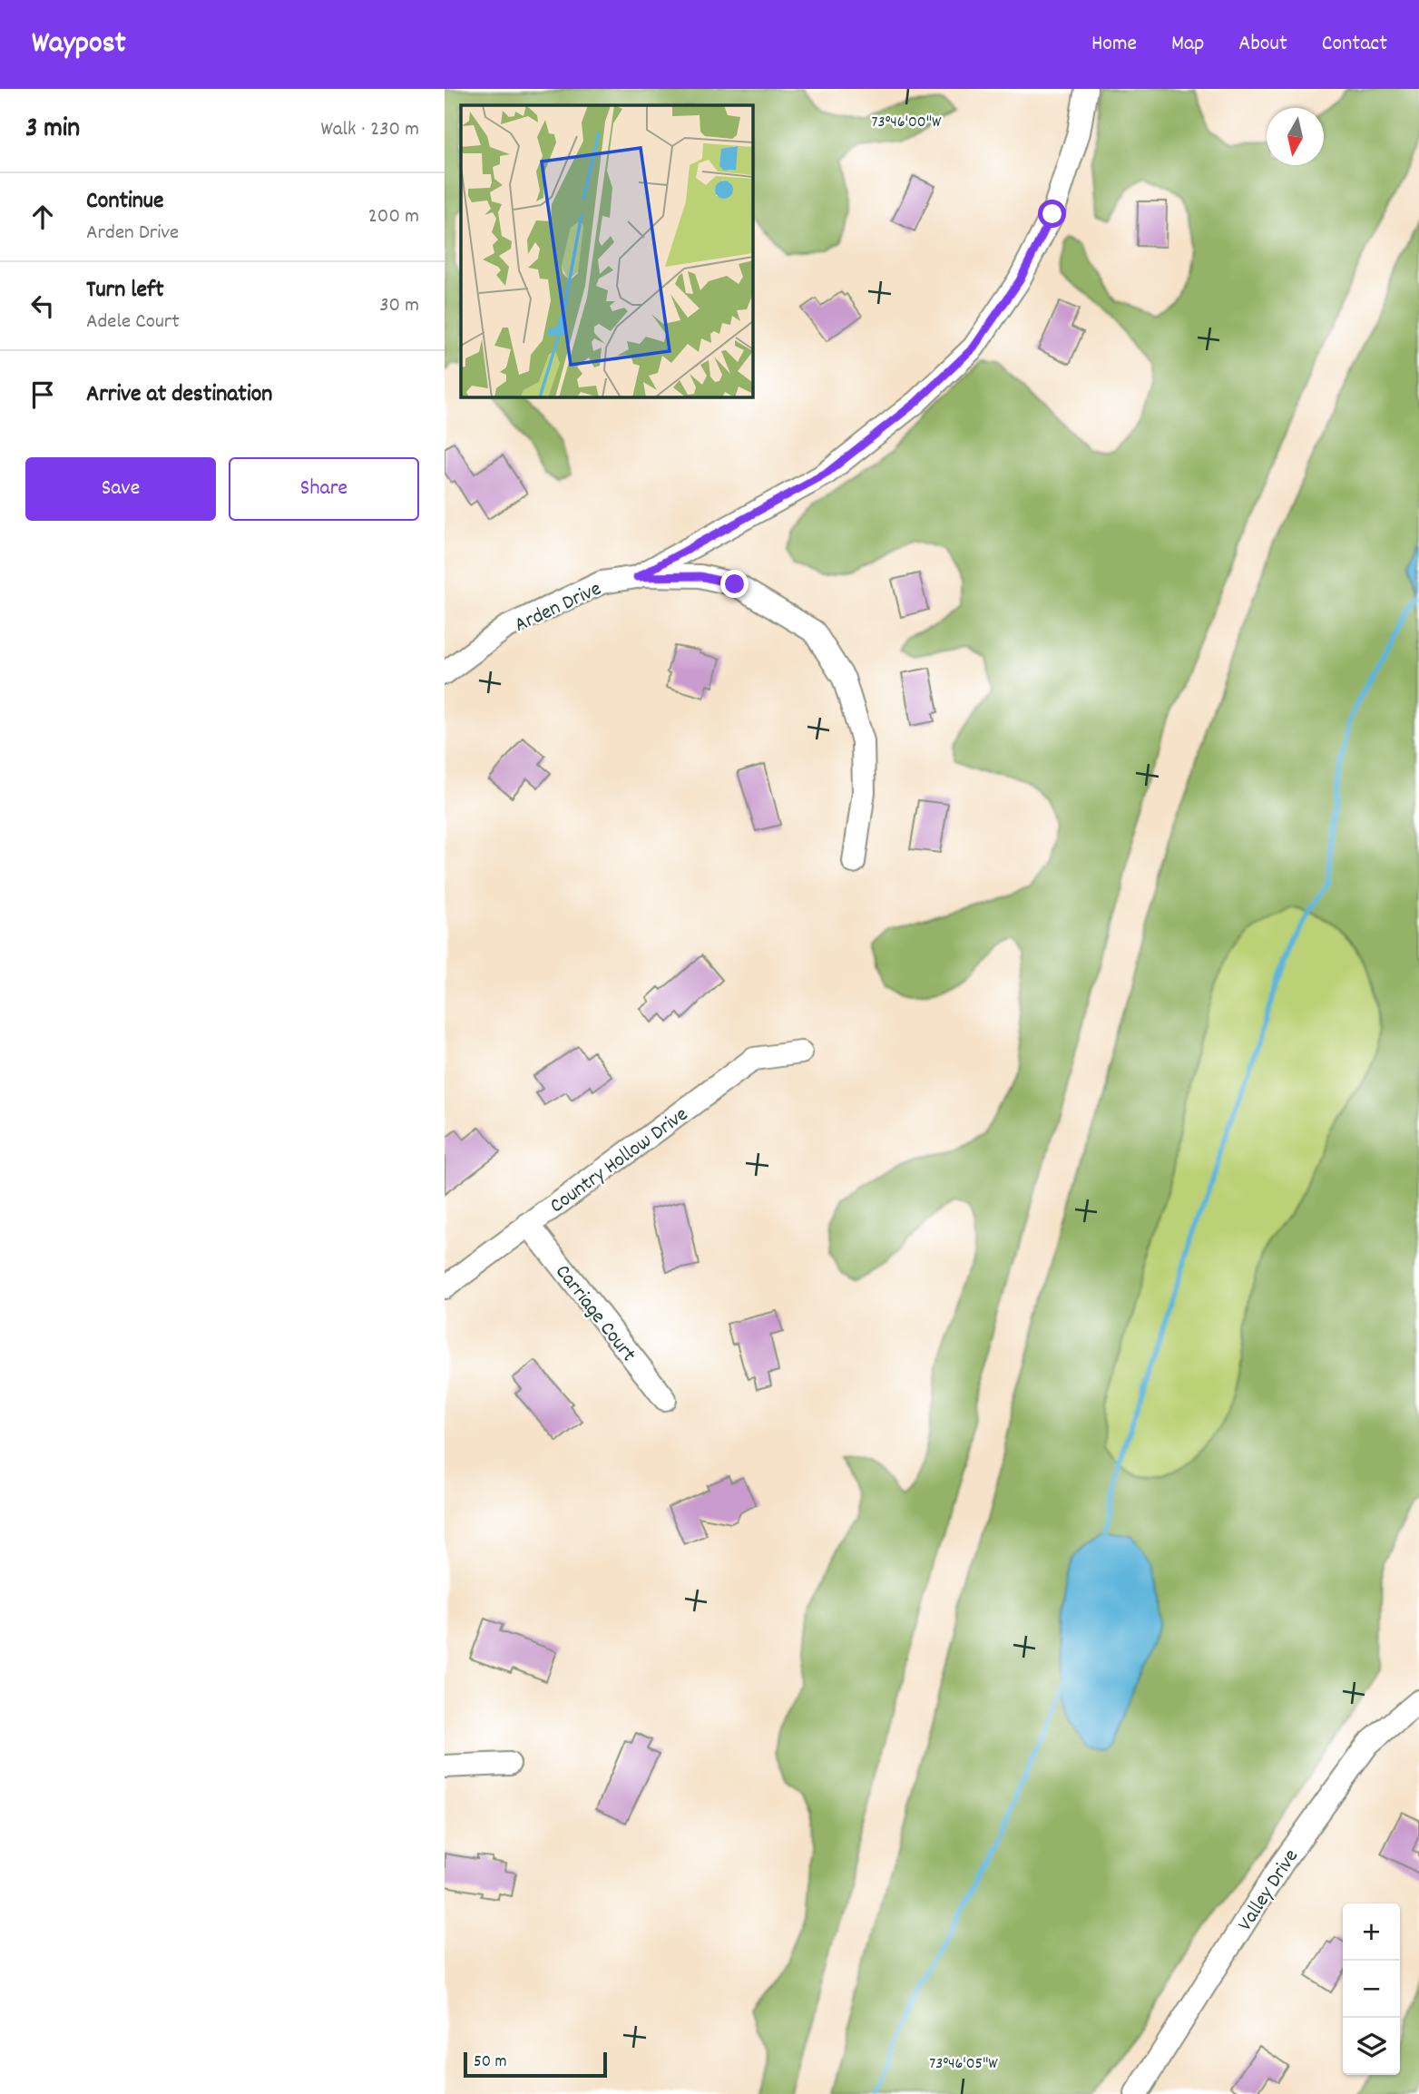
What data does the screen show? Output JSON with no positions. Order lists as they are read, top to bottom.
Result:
{
  "streets": {
    "street": [
      "Arden Drive",
      "Country Hollow Drive",
      "Carriage Court",
      "Valley Drive"
    ]
  },
  "crossings": [
    ["Country Hollow Drive", "Carriage Court"]
  ],
  "scale_bar": "50 m",
  "north": "bottom",
  "page": {
    "header": "Waypost",
    "nav": [
      "Home",
      "Map",
      "About",
      "Contact"
    ],
    "heading": ["3 min", "Walk · 230 m"],
    "list": [
      ["Continue", "Arden Drive", "200 m"],
      ["Turn left", "Adele Court", "30 m"],
      "Arrive at destination"
    ],
    "buttons": ["Save", "Share"],
    "map_buttons": ["+", "−"],
    "scale": "50 m"
  },
  "coordinates": ["73°46'00\"W", "73°46'05\"W"]
}
